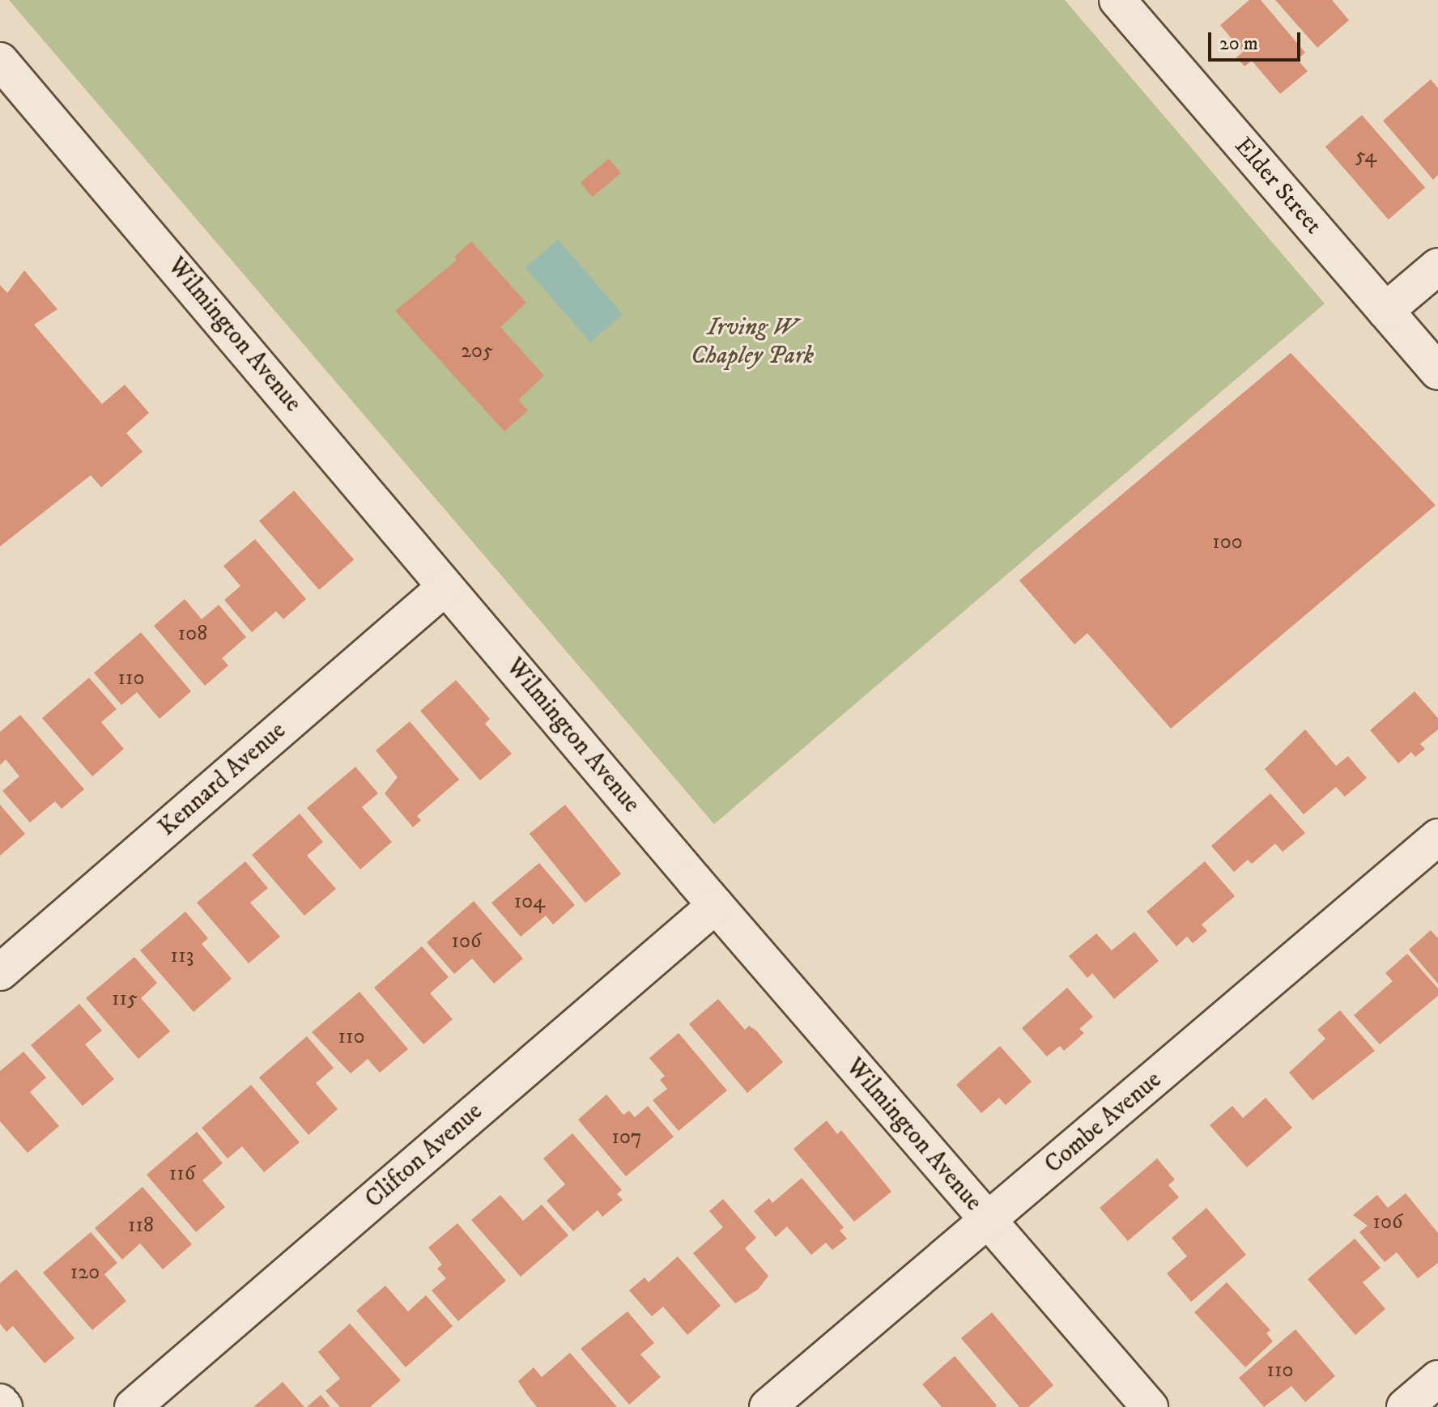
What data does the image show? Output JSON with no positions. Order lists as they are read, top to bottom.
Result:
{
  "streets": {
    "street": [
      "Elder Street",
      "Wilmington Avenue",
      "Kennard Avenue",
      "Combe Avenue",
      "Clifton Avenue"
    ]
  },
  "crossings": [
    ["Wilmington Avenue", "Kennard Avenue"],
    ["Wilmington Avenue", "Combe Avenue"],
    ["Wilmington Avenue", "Clifton Avenue"]
  ],
  "parks": ["Irving W Chapley Park"],
  "house_numbers": [
    "54",
    "205",
    "100",
    "108",
    "110",
    "104",
    "106",
    "113",
    "115",
    "110",
    "107",
    "116",
    "106",
    "118",
    "120",
    "110"
  ],
  "scale_bar": "20 m"
}
